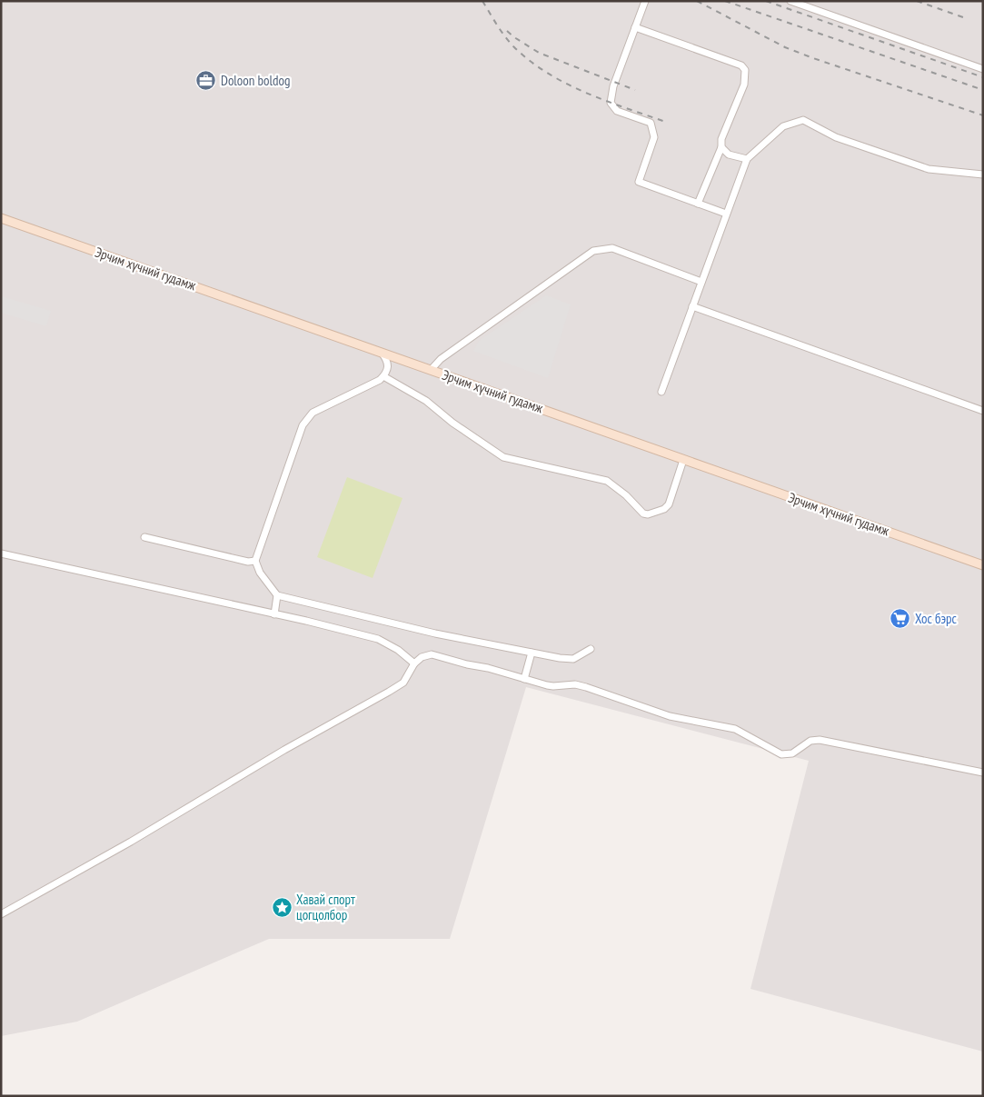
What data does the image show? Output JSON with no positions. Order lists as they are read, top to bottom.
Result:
{
  "streets": {
    "main road": ["Эрчим хүчний гудамж"]
  },
  "places": {
    "office": ["Doloon boldog"],
    "supermarket": ["Хос бэрс"],
    "place": ["Хавай спорт цогцолбор"]
  }
}
